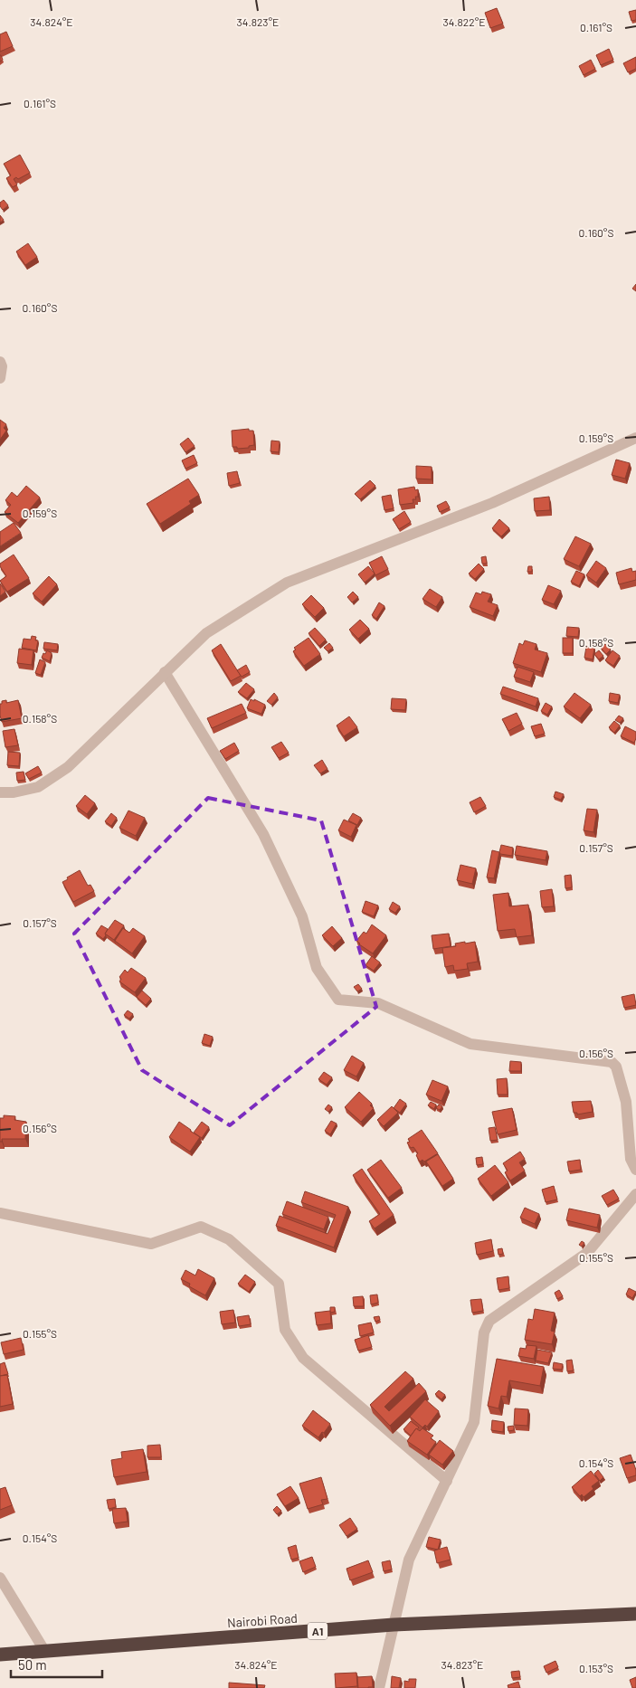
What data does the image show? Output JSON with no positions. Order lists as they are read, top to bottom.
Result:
{
  "streets": {
    "highway": ["Nairobi Road", "A1"]
  },
  "scale_bar": "50 m",
  "coordinates": [
    "34.824°E",
    "34.823°E",
    "34.822°E",
    "0.161°S",
    "0.160°S",
    "0.159°S",
    "0.158°S",
    "0.157°S",
    "0.156°S",
    "0.155°S",
    "0.154°S",
    "0.153°S"
  ]
}
